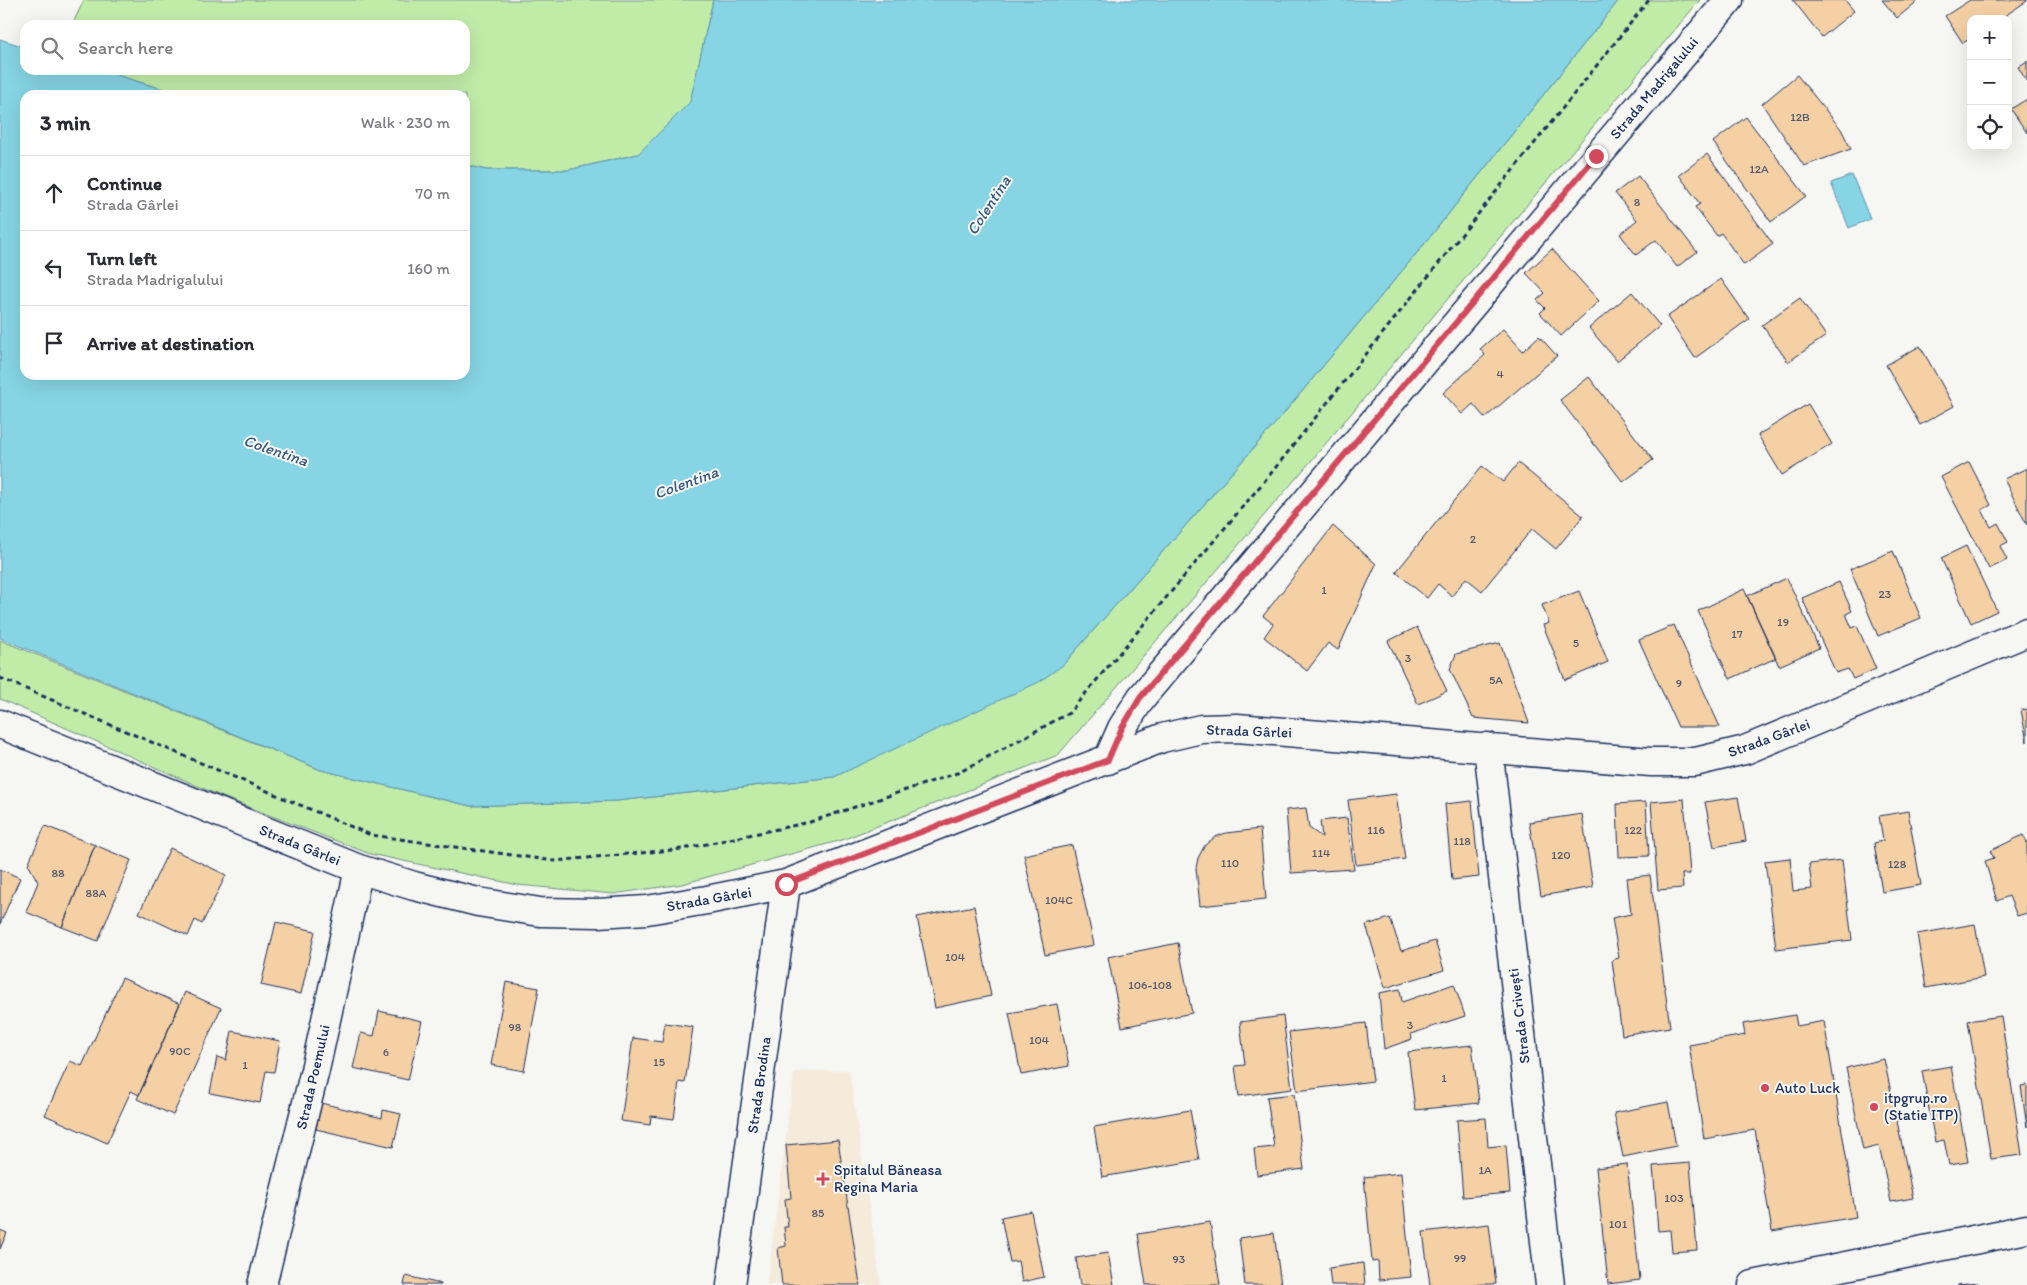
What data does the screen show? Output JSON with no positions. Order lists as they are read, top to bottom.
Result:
{
  "streets": {
    "street": [
      "Strada Madrigalului",
      "Strada Gârlei",
      "Strada Crivești",
      "Strada Poemului",
      "Strada Brodina"
    ]
  },
  "crossings": [
    ["Strada Madrigalului", "Strada Gârlei"],
    ["Strada Gârlei", "Strada Crivești"],
    ["Strada Gârlei", "Strada Poemului"],
    ["Strada Gârlei", "Strada Brodina"]
  ],
  "water": ["Colentina"],
  "places": {
    "other": ["Auto Luck", "itpgrup.ro (Statie ITP)"],
    "health": ["Spitalul Băneasa Regina Maria"]
  },
  "house_numbers": [
    "12B",
    "12A",
    "8",
    "4",
    "2",
    "1",
    "23",
    "19",
    "17",
    "5",
    "3",
    "5A",
    "9",
    "116",
    "122",
    "118",
    "114",
    "120",
    "110",
    "128",
    "88",
    "88A",
    "104C",
    "104",
    "106-108",
    "3",
    "98",
    "104",
    "90C",
    "6",
    "15",
    "1",
    "1",
    "1A",
    "103",
    "85",
    "101",
    "99",
    "93"
  ],
  "page": {
    "map_buttons": ["+", "−"],
    "search": "Search here",
    "heading": ["3 min", "Walk · 230 m"],
    "list": [
      ["Continue", "Strada Gârlei", "70 m"],
      ["Turn left", "Strada Madrigalului", "160 m"],
      "Arrive at destination"
    ]
  }
}
